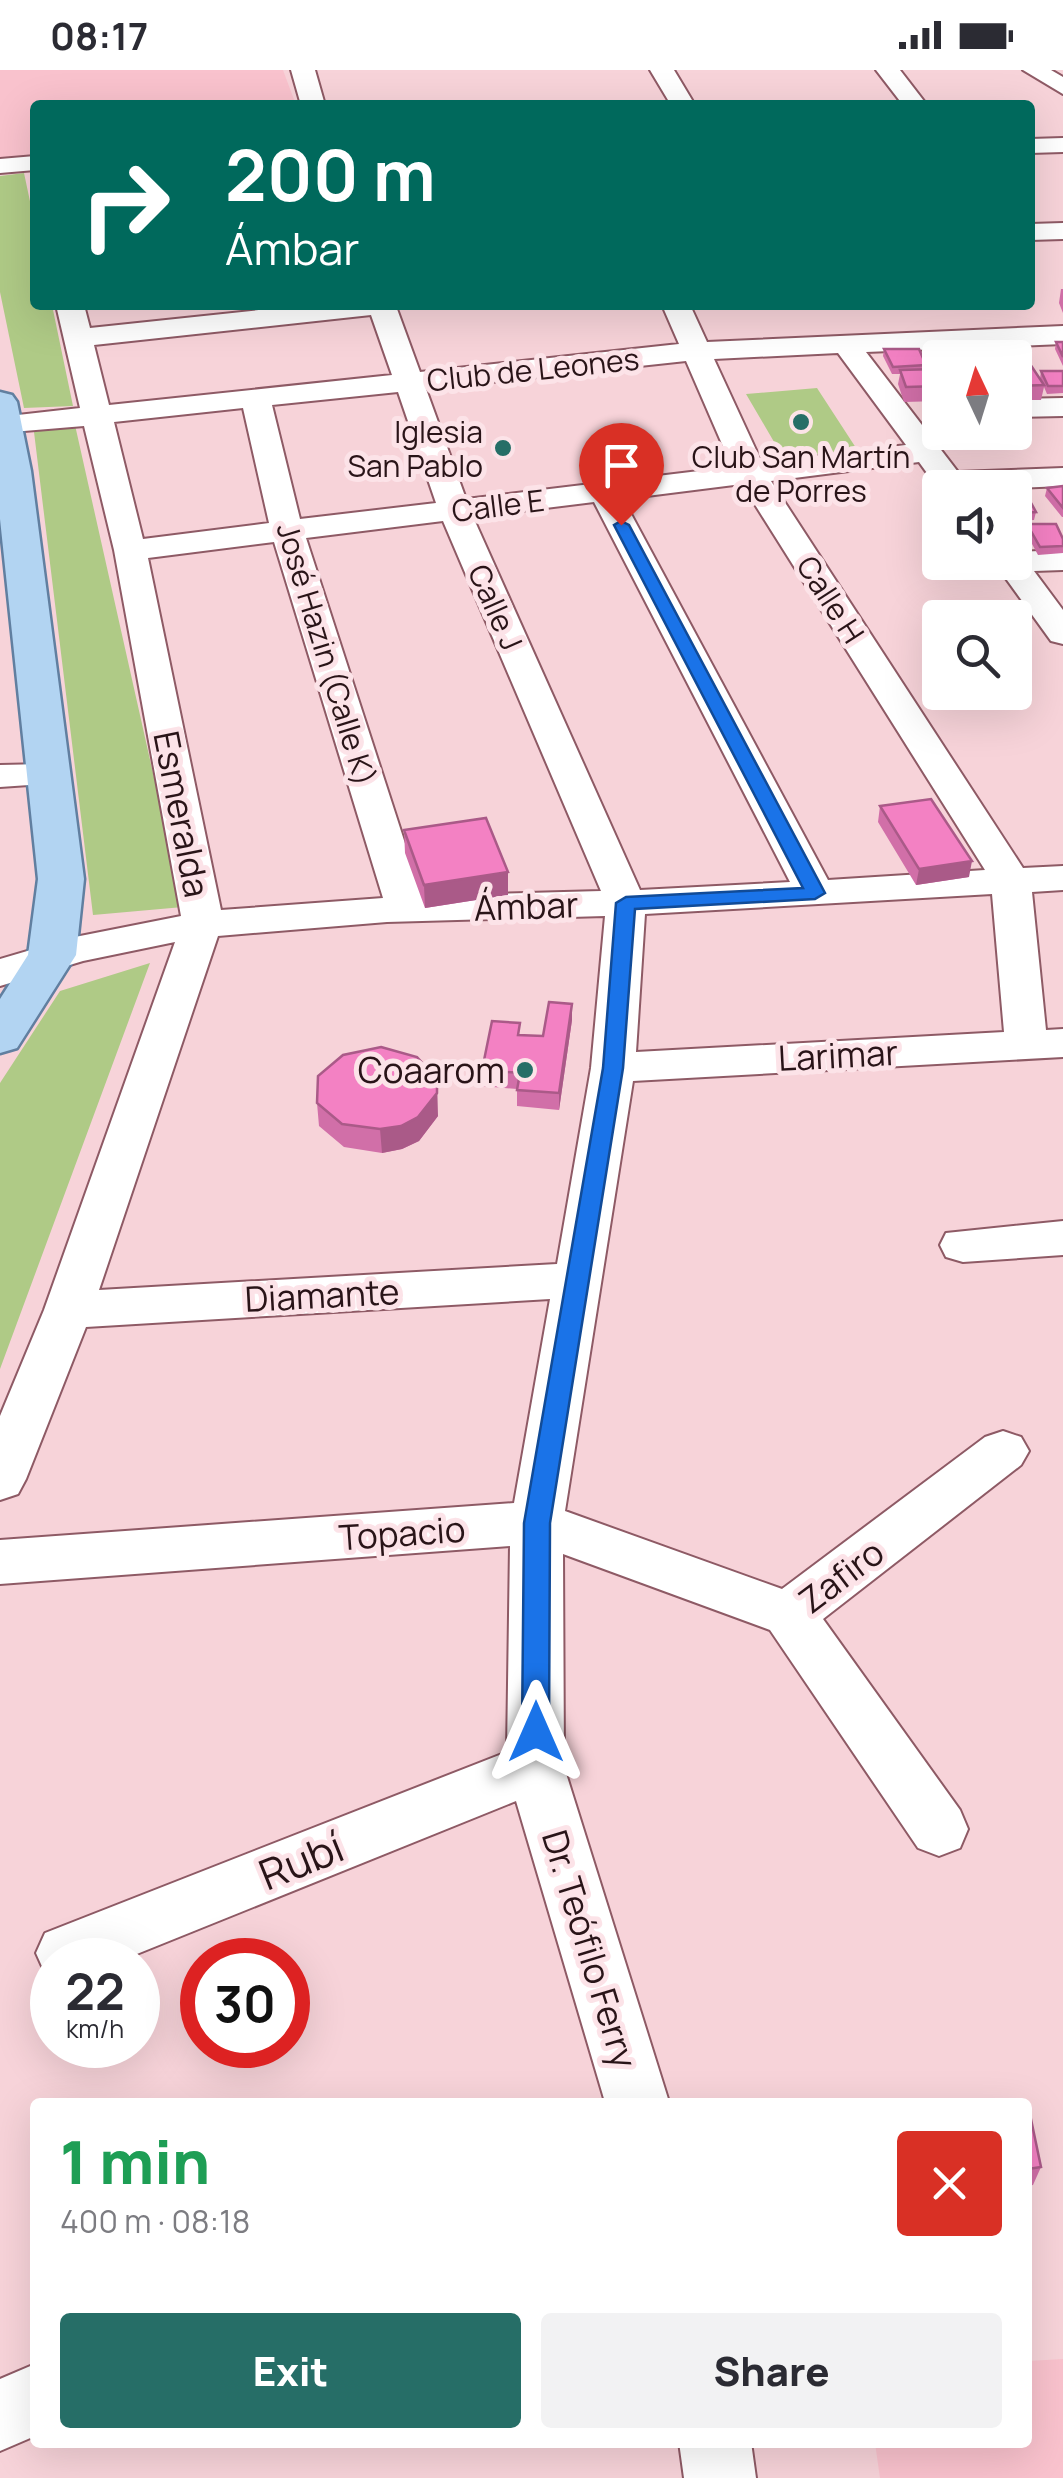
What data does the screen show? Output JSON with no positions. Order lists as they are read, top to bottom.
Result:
{
  "streets": {
    "street": [
      "Club de Leones",
      "Calle E",
      "Calle H",
      "Calle J",
      "José Hazin (Calle K)",
      "Esmeralda",
      "Ámbar",
      "Larimar",
      "Diamante",
      "Topacio",
      "Zafiro",
      "Rubí",
      "Dr. Teófilo Ferry"
    ]
  },
  "crossings": [
    ["Club de Leones", "Calle H"],
    ["Club de Leones", "Calle J"],
    ["Club de Leones", "José Hazin (Calle K)"],
    ["Club de Leones", "Esmeralda"],
    ["Calle E", "Calle H"],
    ["Calle E", "Calle J"],
    ["Calle E", "José Hazin (Calle K)"],
    ["Calle E", "Esmeralda"],
    ["Calle H", "Ámbar"],
    ["Calle J", "Ámbar"],
    ["Calle J", "Dr. Teófilo Ferry"],
    ["José Hazin (Calle K)", "Ámbar"],
    ["Esmeralda", "Ámbar"],
    ["Esmeralda", "Diamante"],
    ["Ámbar", "Dr. Teófilo Ferry"],
    ["Larimar", "Dr. Teófilo Ferry"],
    ["Diamante", "Dr. Teófilo Ferry"],
    ["Topacio", "Zafiro"],
    ["Topacio", "Dr. Teófilo Ferry"],
    ["Rubí", "Dr. Teófilo Ferry"]
  ],
  "places": ["Club San Martín de Porres", "Iglesia San Pablo", "Coaarom"],
  "north": "top",
  "page": {
    "status": "08:17",
    "turn": ["200 m", "Ámbar"],
    "speed": "22 km/h",
    "limit": "30",
    "heading": ["1 min", "400 m · 08:18"],
    "buttons": ["Exit", "Share"]
  }
}
